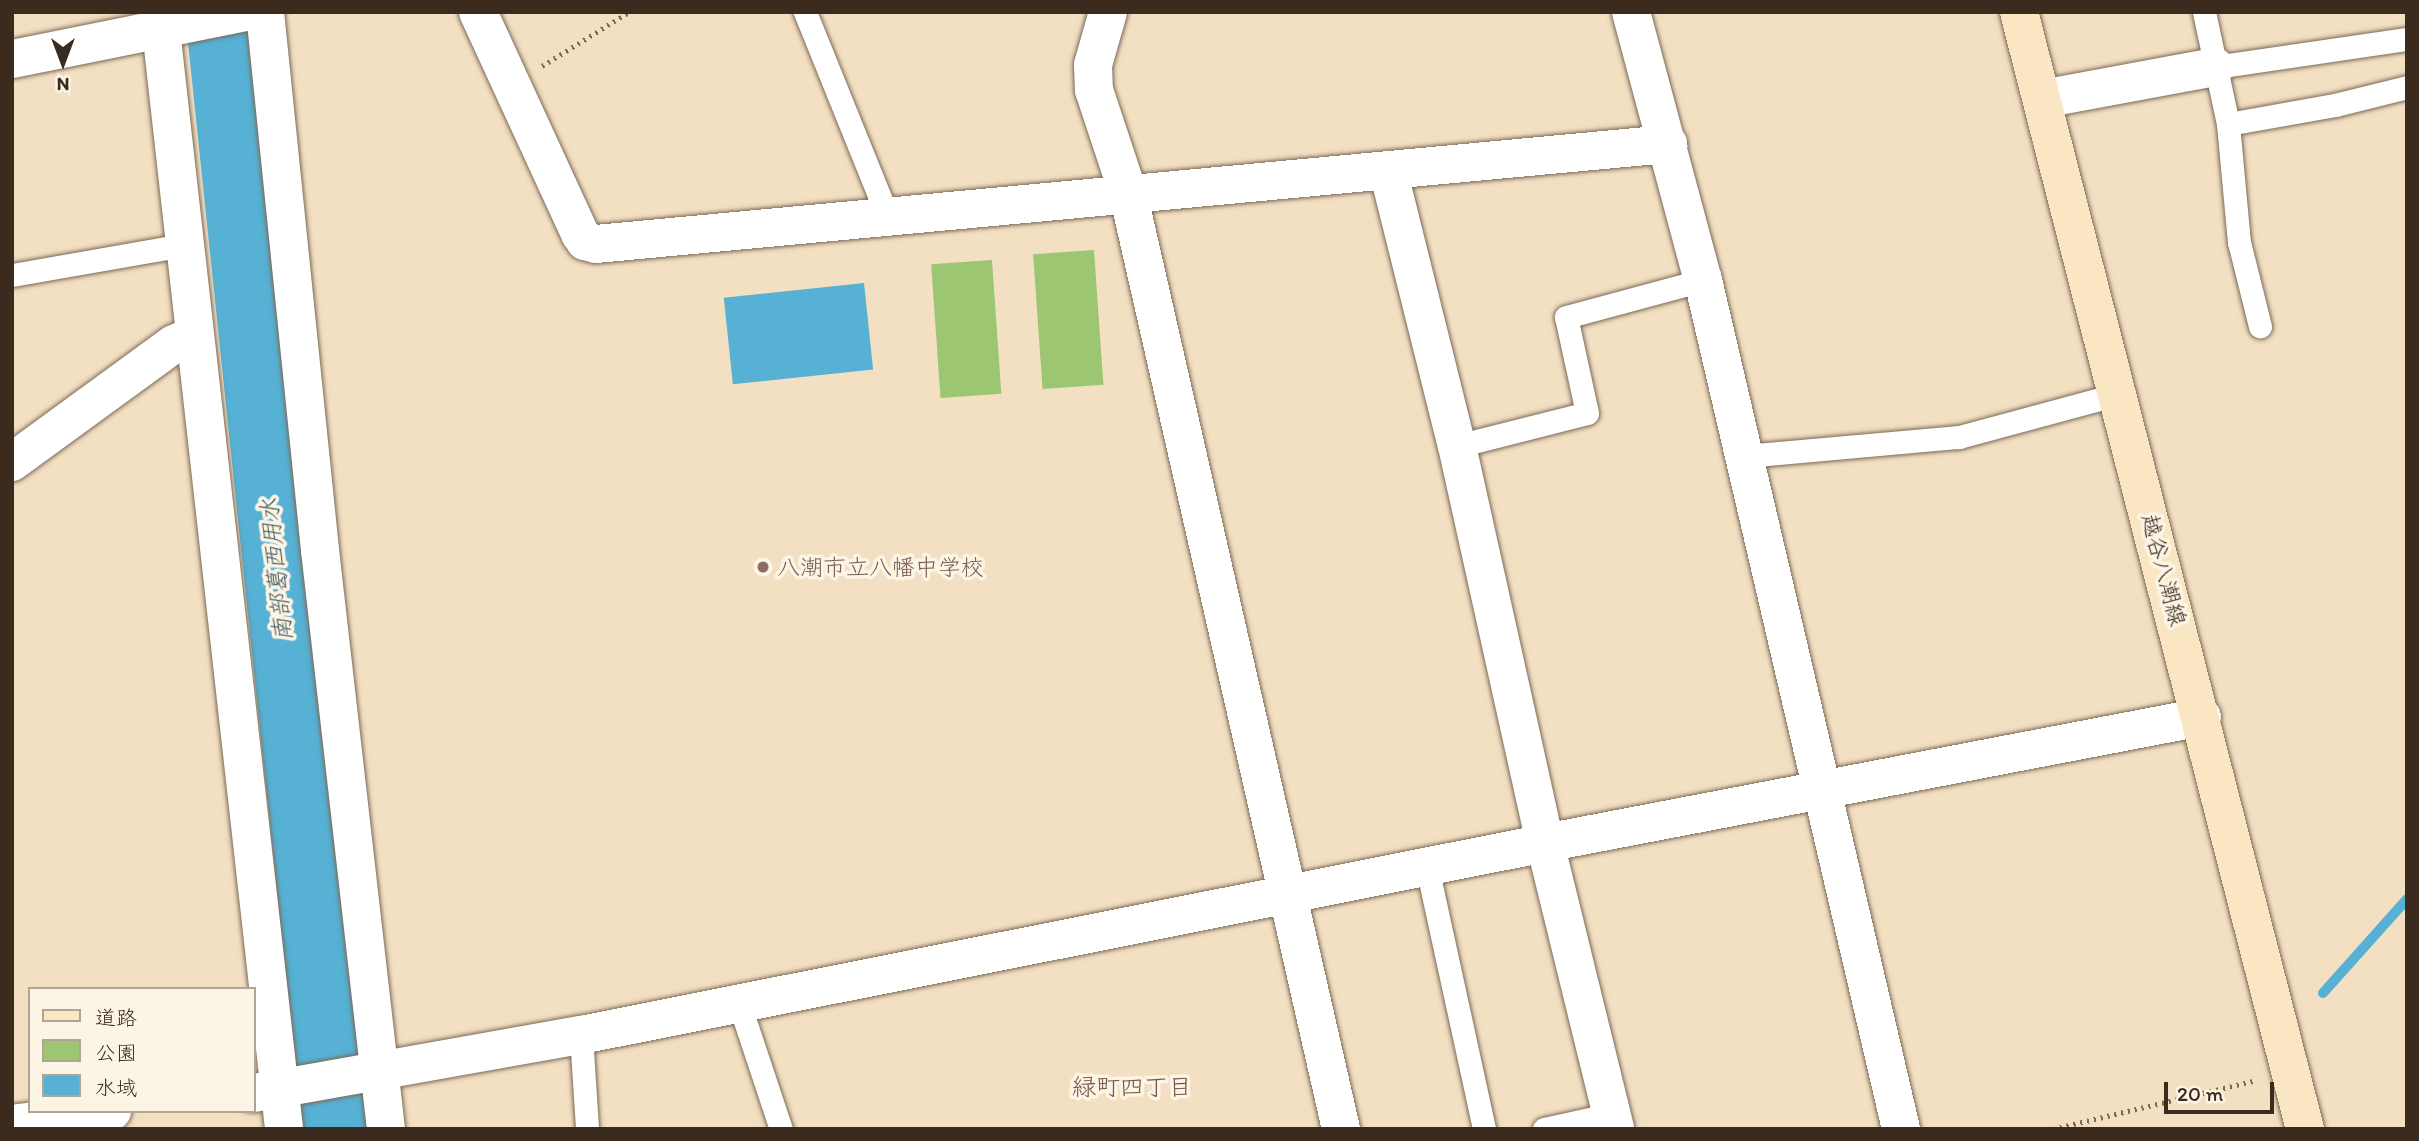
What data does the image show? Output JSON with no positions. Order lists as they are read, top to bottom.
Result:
{
  "streets": {
    "main road": ["越谷八潮線"]
  },
  "districts": ["緑町四丁目"],
  "water": ["南部葛西用水"],
  "places": ["八潮市立八幡中学校"],
  "legend": ["道路", "公園", "水域"],
  "scale_bar": "20 m",
  "north": "bottom"
}
